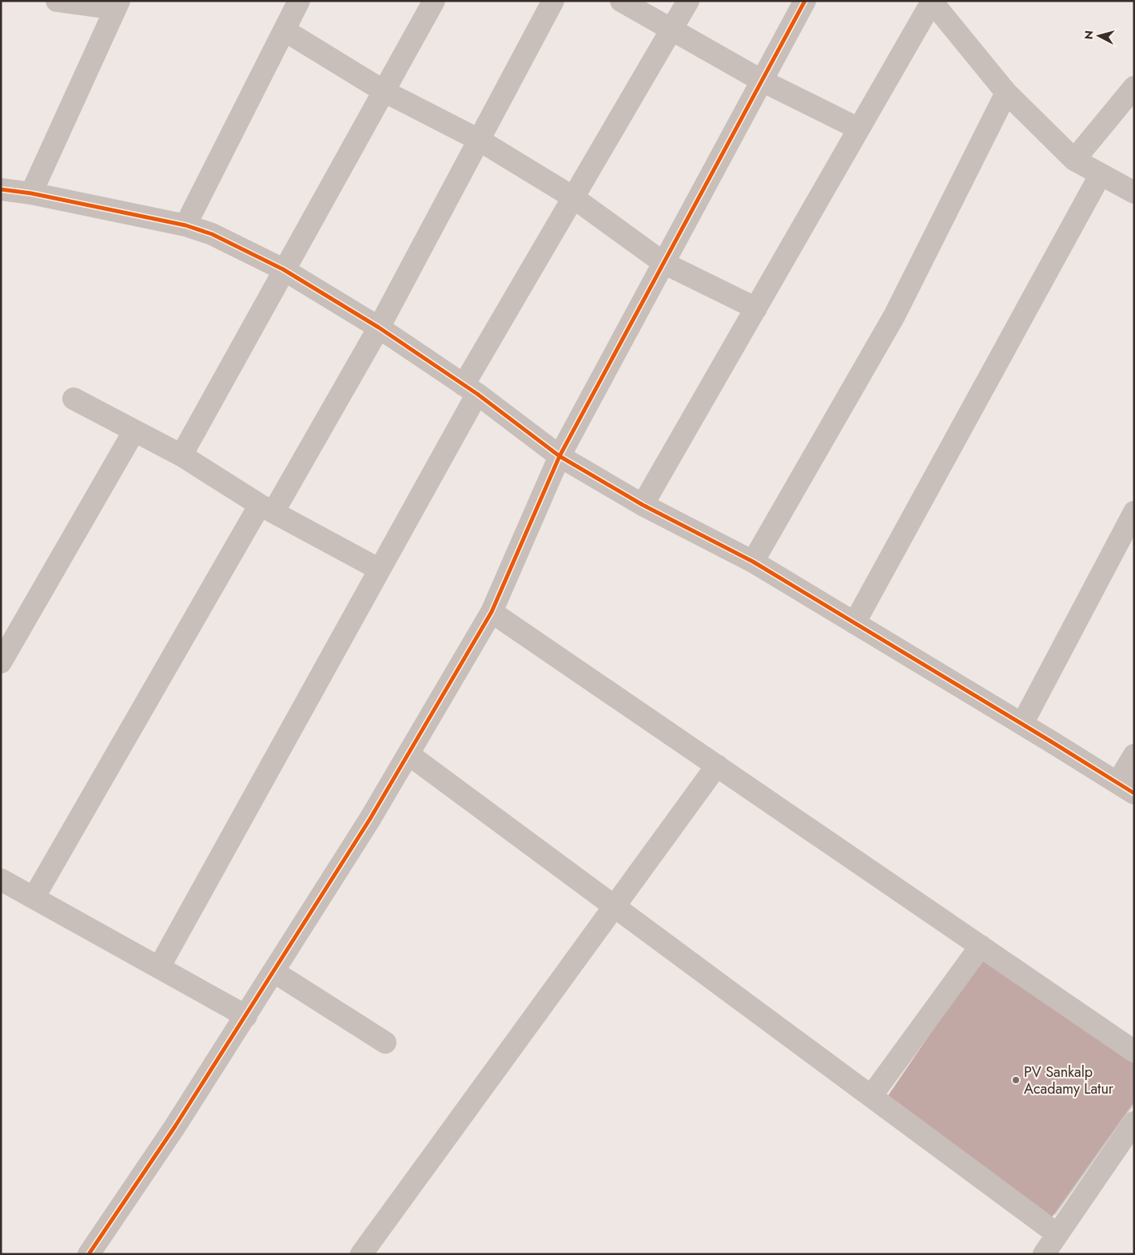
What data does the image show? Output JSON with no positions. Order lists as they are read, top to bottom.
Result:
{
  "places": ["PV Sankalp Acadamy Latur"],
  "north": "left"
}
